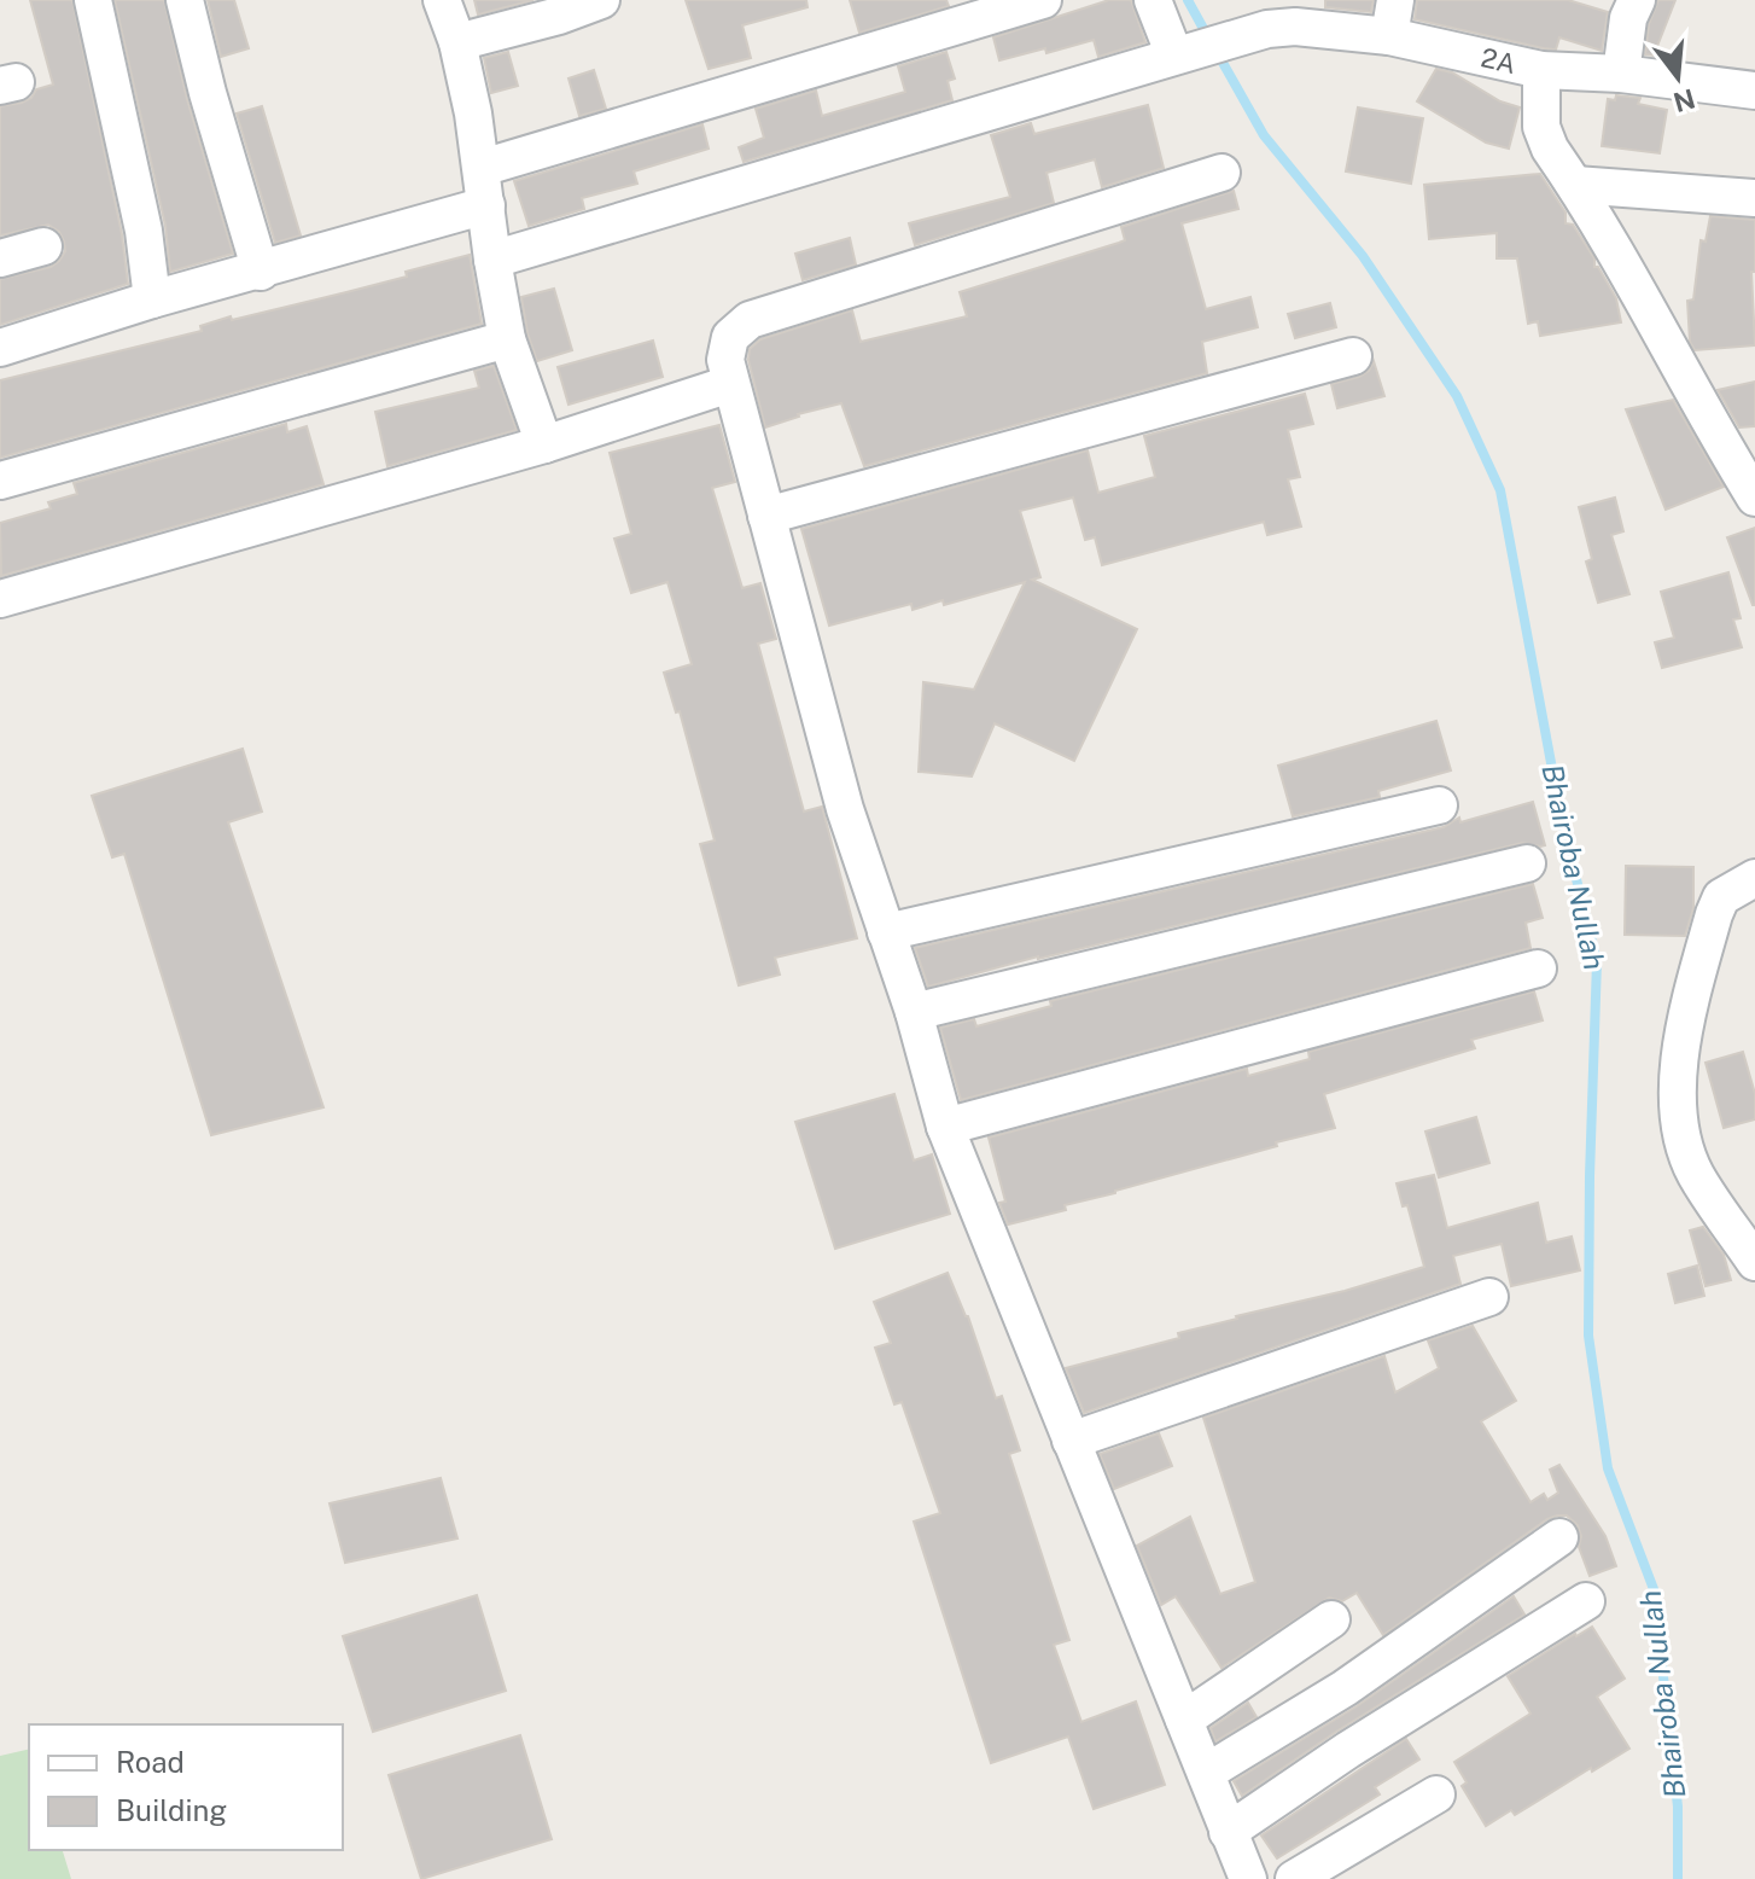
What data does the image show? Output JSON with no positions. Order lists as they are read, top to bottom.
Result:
{
  "streets": {
    "street": ["2A"]
  },
  "water": ["Bhairoba Nullah"],
  "legend": ["Road", "Building"],
  "north": "bottom"
}
